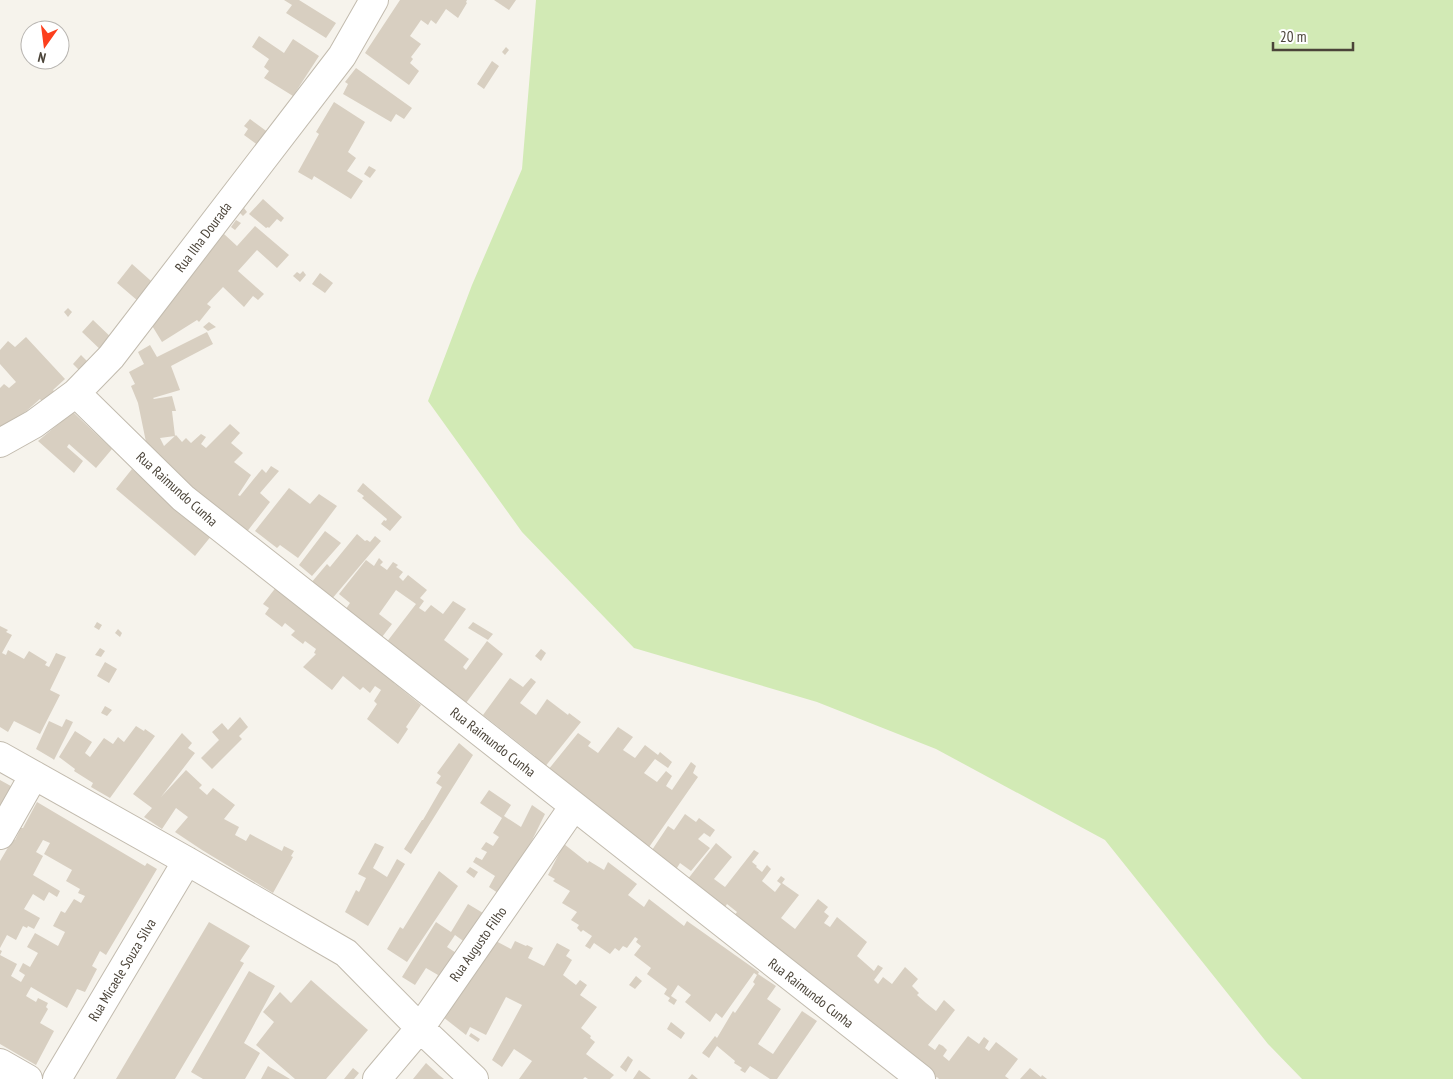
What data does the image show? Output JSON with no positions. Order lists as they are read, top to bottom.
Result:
{
  "streets": {
    "street": [
      "Rua Ilha Dourada",
      "Rua Raimundo Cunha",
      "Rua Augusto Filho",
      "Rua Micaele Souza Silva"
    ]
  },
  "crossings": [
    ["Rua Ilha Dourada", "Rua Raimundo Cunha"],
    ["Rua Raimundo Cunha", "Rua Augusto Filho"]
  ],
  "scale_bar": "20 m",
  "north": "bottom"
}
